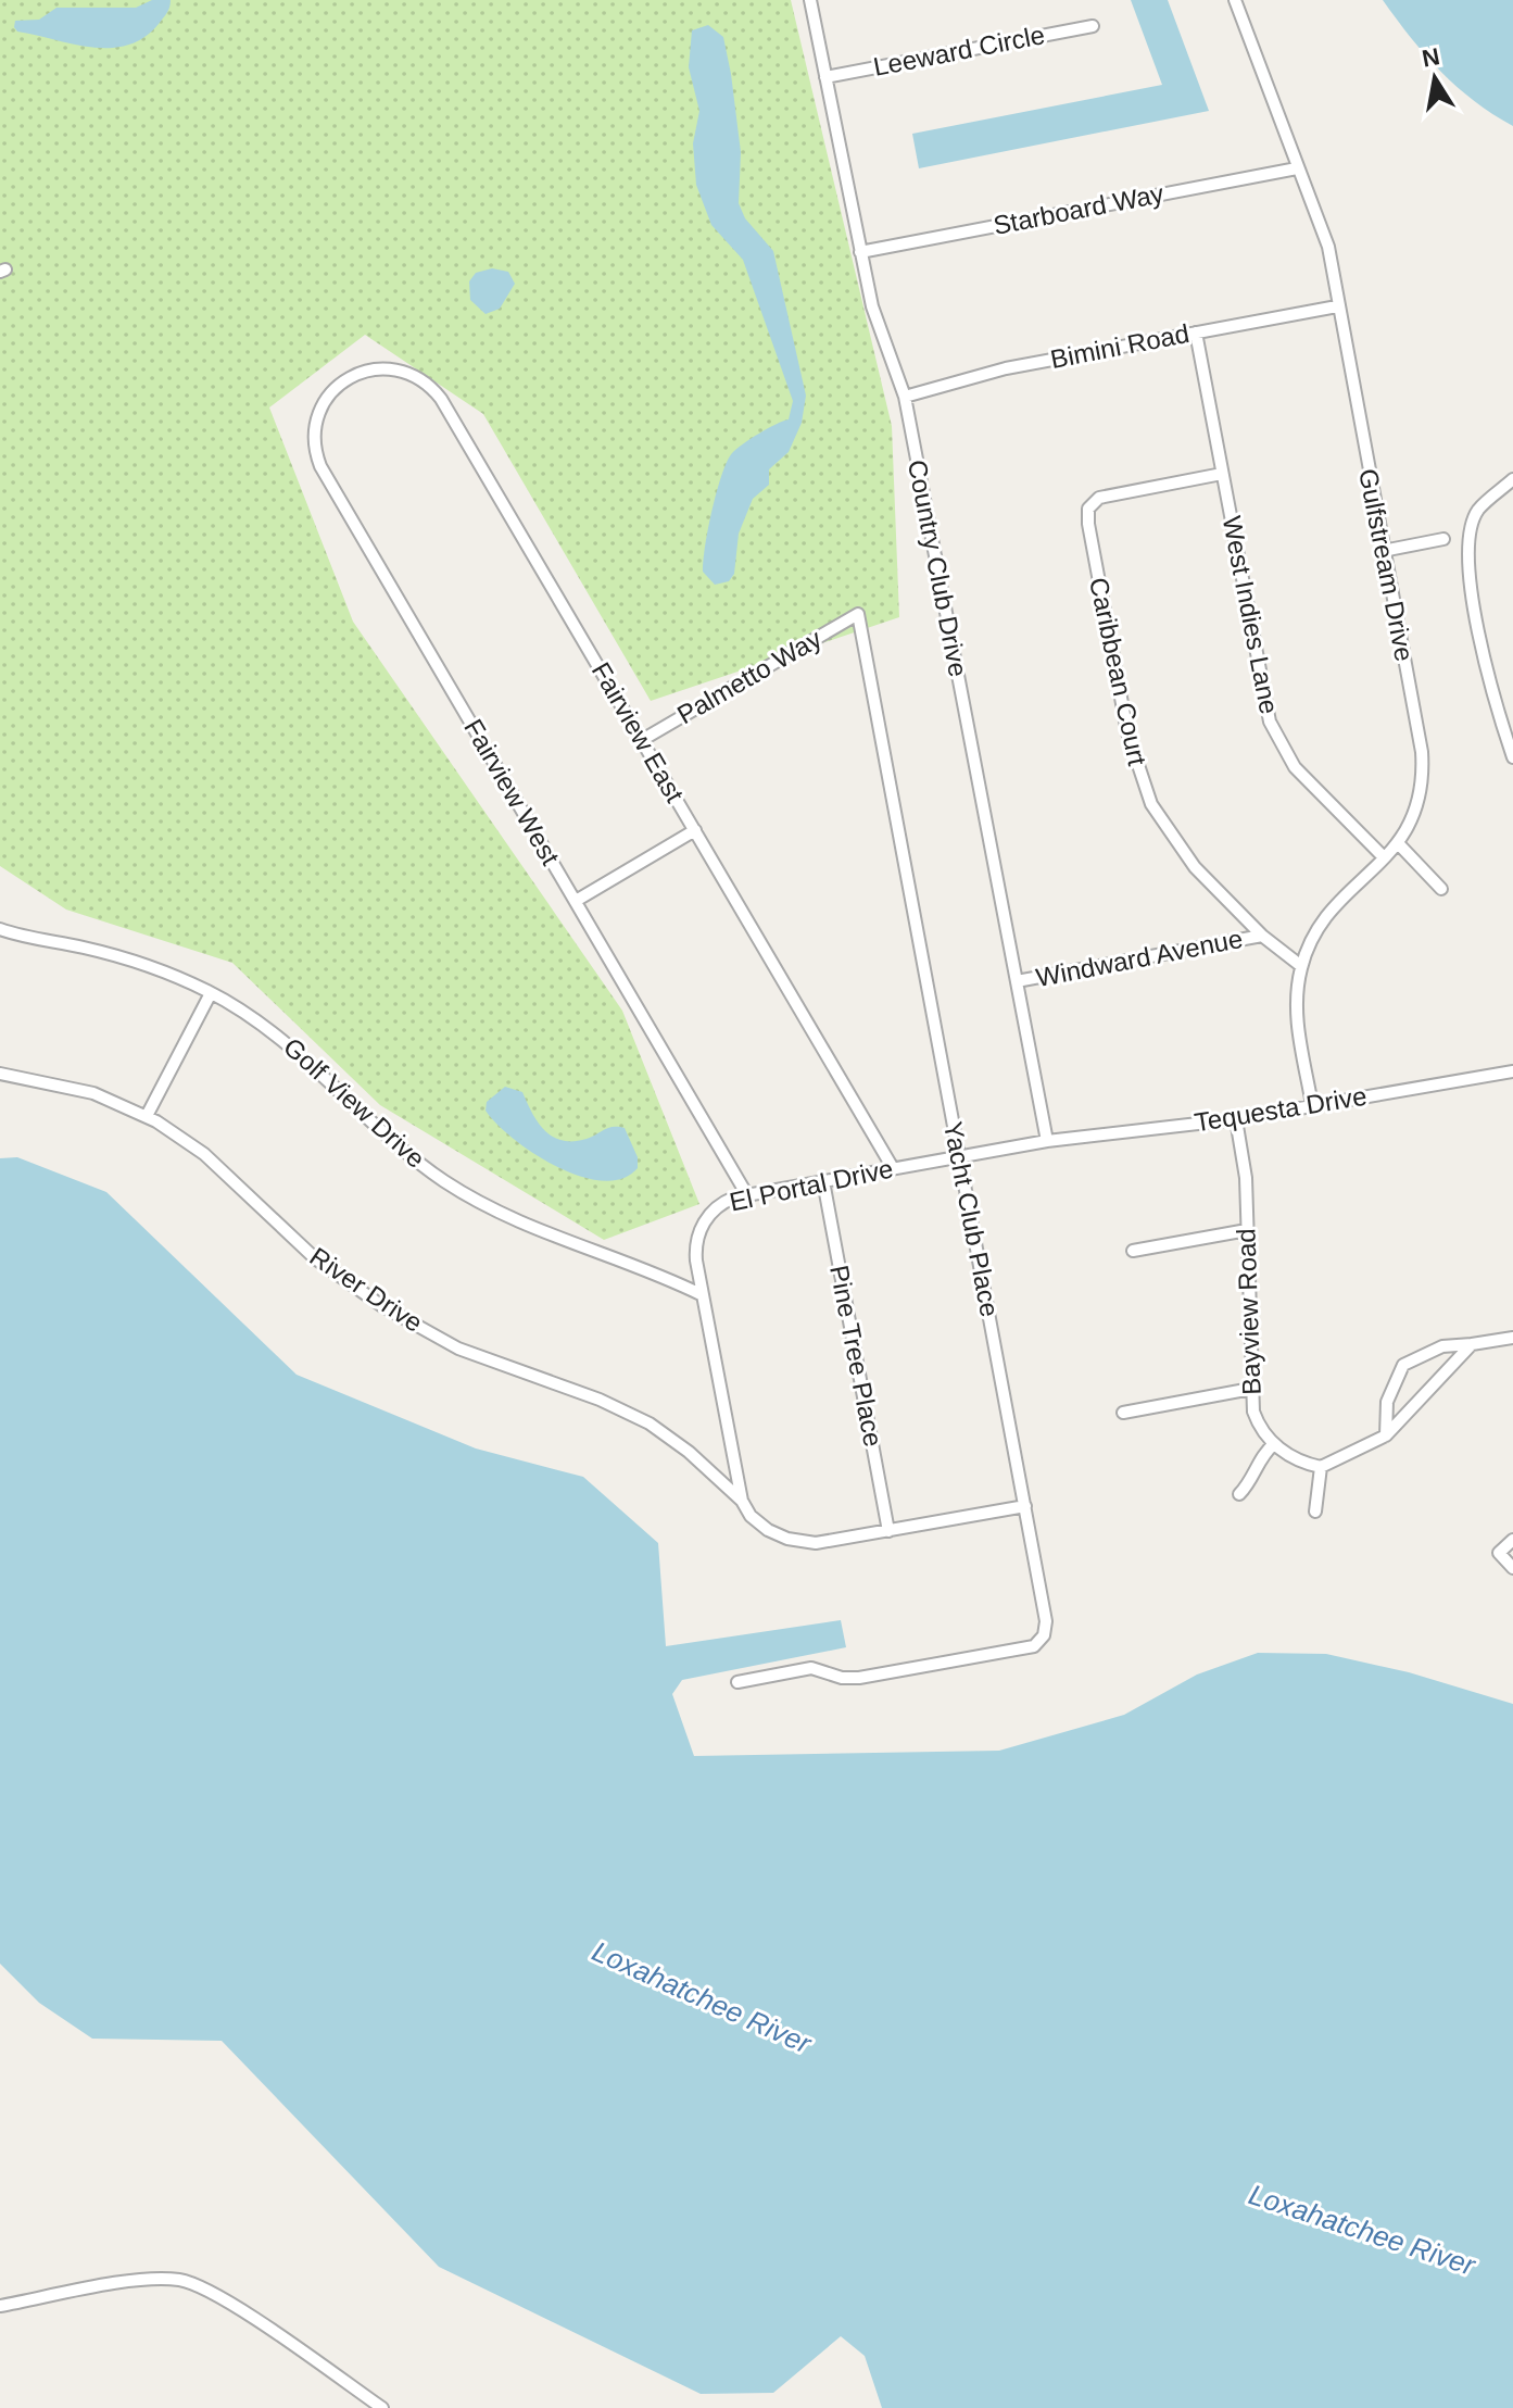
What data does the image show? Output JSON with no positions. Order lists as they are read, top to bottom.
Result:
{
  "streets": {
    "street": [
      "Leeward Circle",
      "Starboard Way",
      "Bimini Road",
      "Gulfstream Drive",
      "Country Club Drive",
      "West Indies Lane",
      "Caribbean Court",
      "Palmetto Way",
      "Fairview East",
      "Fairview West",
      "Windward Avenue",
      "Golf View Drive",
      "Tequesta Drive",
      "El Portal Drive",
      "Yacht Club Place",
      "River Drive",
      "Bayview Road",
      "Pine Tree Place"
    ]
  },
  "crossings": [
    ["Leeward Circle", "Country Club Drive"],
    ["Starboard Way", "Gulfstream Drive"],
    ["Starboard Way", "Country Club Drive"],
    ["Bimini Road", "Gulfstream Drive"],
    ["Bimini Road", "Country Club Drive"],
    ["Bimini Road", "West Indies Lane"],
    ["Gulfstream Drive", "West Indies Lane"],
    ["Gulfstream Drive", "Caribbean Court"],
    ["Gulfstream Drive", "Tequesta Drive"],
    ["Country Club Drive", "Windward Avenue"],
    ["Country Club Drive", "Tequesta Drive"],
    ["Country Club Drive", "El Portal Drive"],
    ["West Indies Lane", "Caribbean Court"],
    ["Caribbean Court", "Windward Avenue"],
    ["Palmetto Way", "Fairview East"],
    ["Palmetto Way", "Yacht Club Place"],
    ["Fairview East", "Fairview West"],
    ["Fairview East", "El Portal Drive"],
    ["Fairview West", "El Portal Drive"],
    ["Golf View Drive", "El Portal Drive"],
    ["Tequesta Drive", "El Portal Drive"],
    ["Tequesta Drive", "Bayview Road"],
    ["El Portal Drive", "Yacht Club Place"],
    ["El Portal Drive", "River Drive"],
    ["El Portal Drive", "Pine Tree Place"]
  ],
  "water": ["Loxahatchee River"],
  "north": "top"
}
